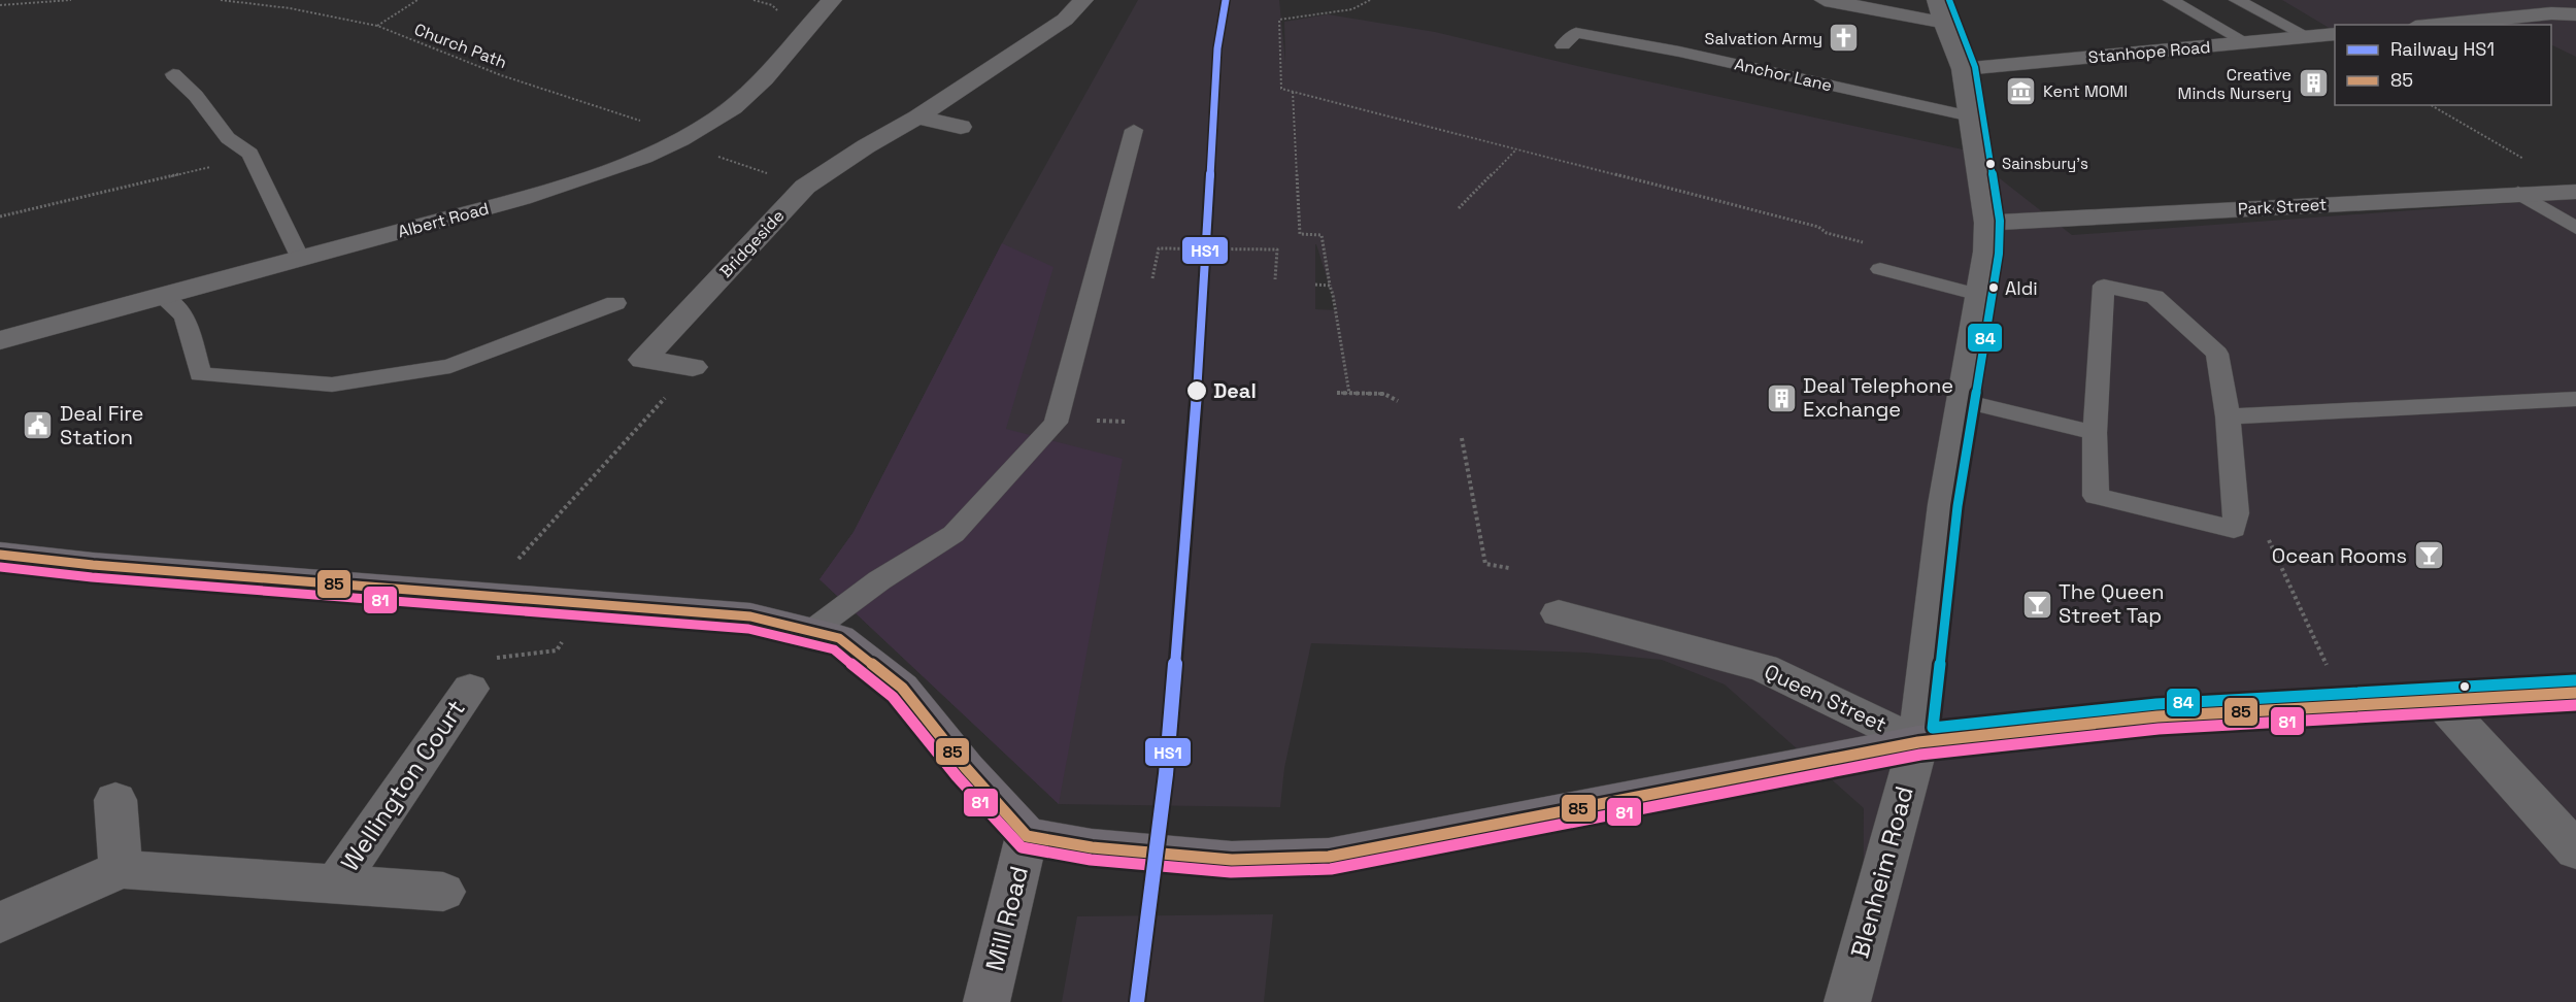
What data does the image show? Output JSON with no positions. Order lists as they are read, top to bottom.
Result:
{
  "streets": {
    "street": [
      "Stanhope Road",
      "Park Street",
      "Albert Road",
      "Bridgeside",
      "Queen Street",
      "Wellington Court",
      "Blenheim Road",
      "Mill Road"
    ],
    "lane": ["Anchor Lane"],
    "path": ["Church Path"]
  },
  "crossings": [
    ["Church Path", "Albert Road"],
    ["Church Path", "Bridgeside"],
    ["Stanhope Road", "Blenheim Road"],
    ["Anchor Lane", "Blenheim Road"],
    ["Park Street", "Blenheim Road"],
    ["Queen Street", "Blenheim Road"]
  ],
  "places": {
    "church": ["Salvation Army"],
    "building": ["Creative Minds Nursery", "Deal Telephone Exchange"],
    "museum": ["Kent MOMI"],
    "other": ["Sainsbury's", "Aldi", "Deal"],
    "public building": ["Deal Fire Station"],
    "bar": ["Ocean Rooms", "The Queen Street Tap"]
  },
  "lines": [
    "rail line HS1",
    "transit line 84",
    "transit line 85",
    "transit line 81"
  ],
  "legend": ["Railway HS1", "85"]
}
